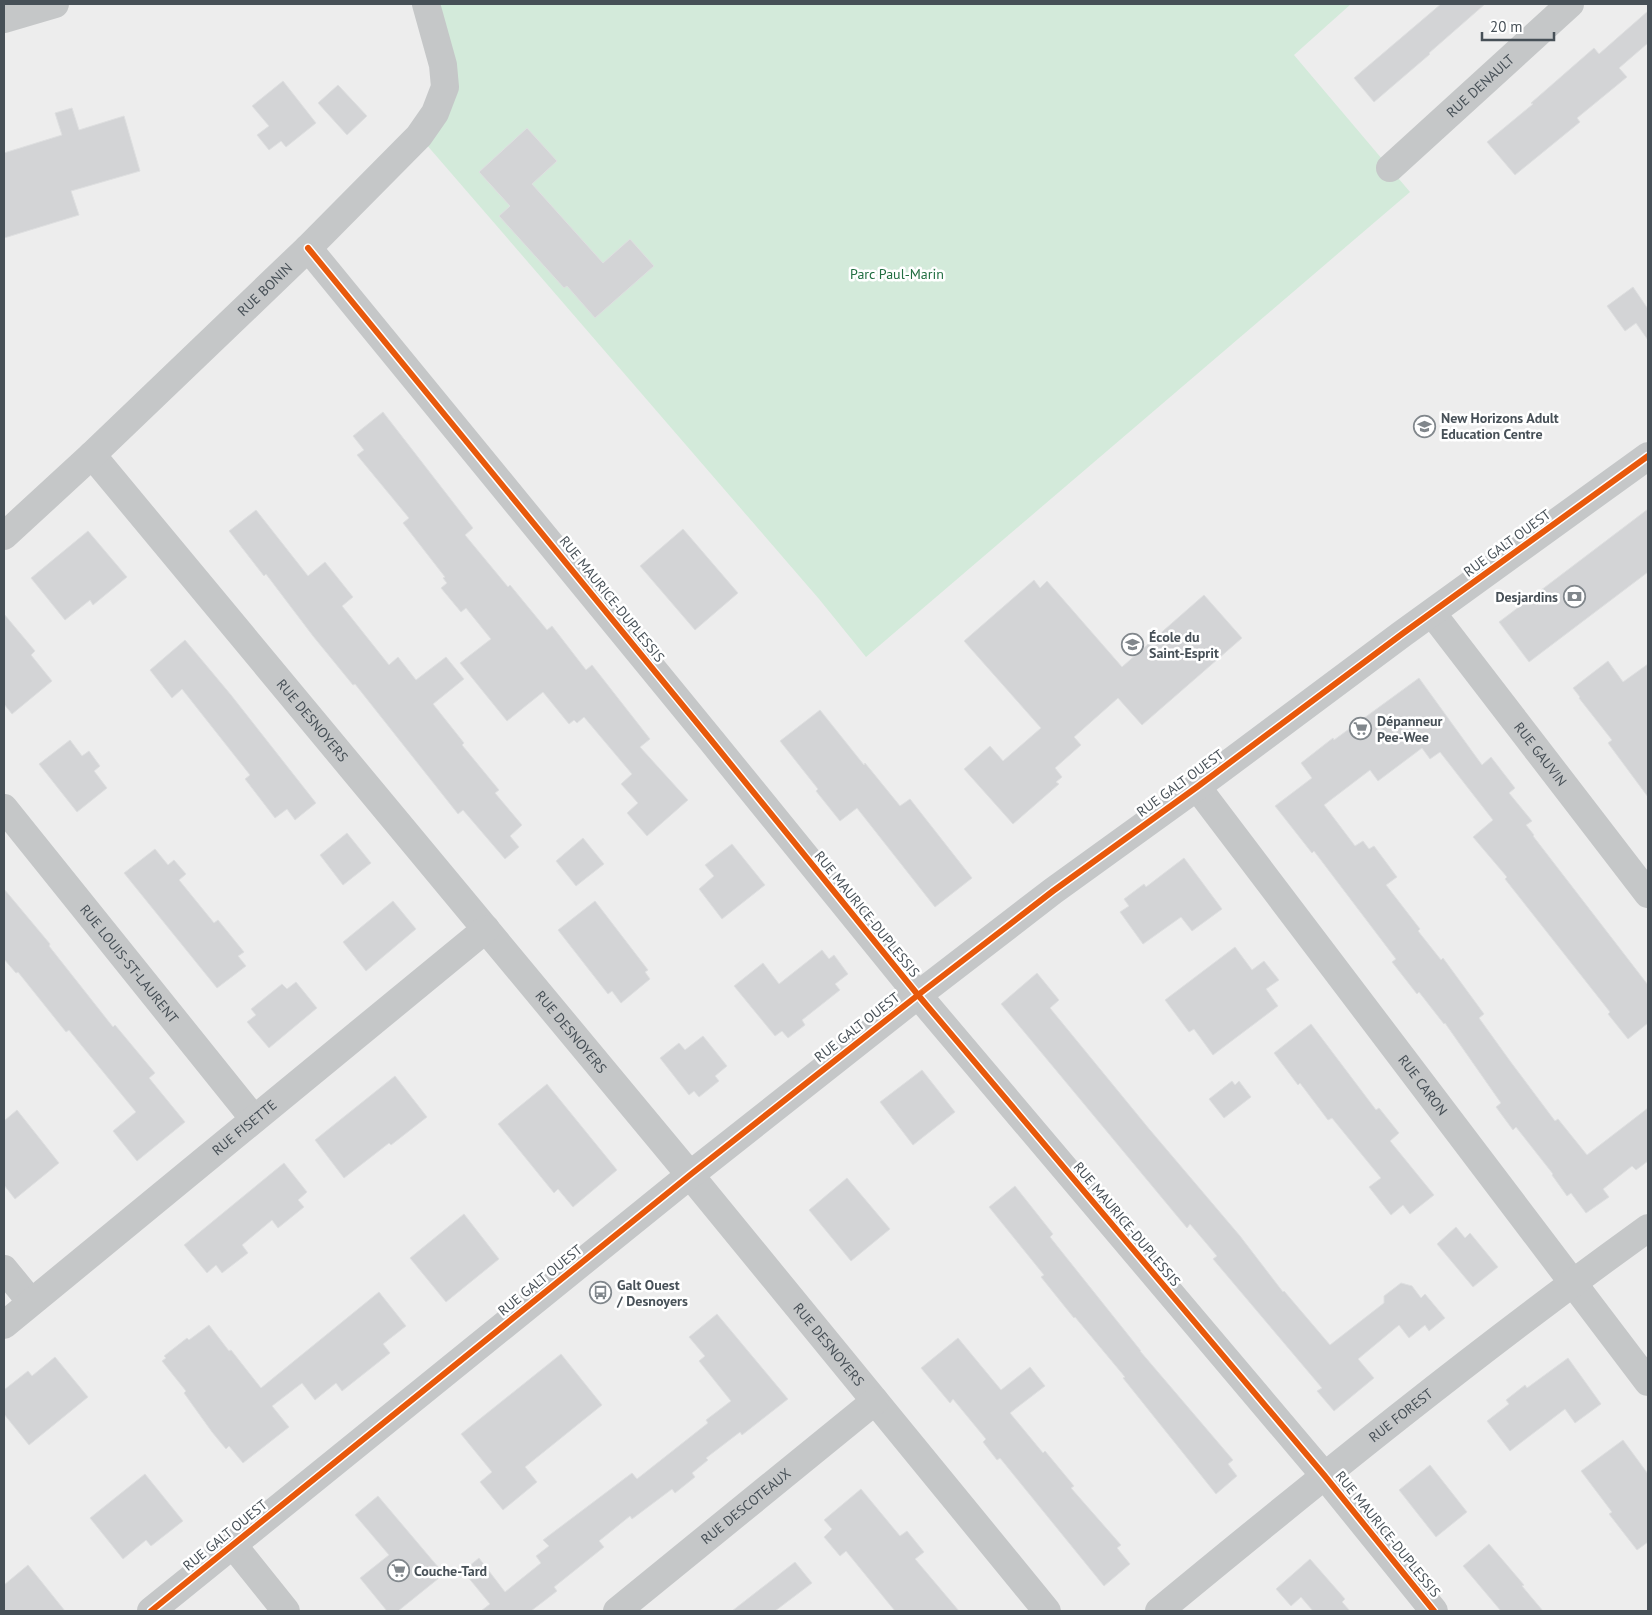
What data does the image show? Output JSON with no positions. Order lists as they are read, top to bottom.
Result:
{
  "streets": {
    "street": [
      "RUE DENAULT",
      "RUE BONIN",
      "RUE GALT OUEST",
      "RUE MAURICE-DUPLESSIS",
      "RUE DESNOYERS",
      "RUE GAUVIN",
      "RUE LOUIS-ST-LAURENT",
      "RUE CARON",
      "RUE FISETTE",
      "RUE FOREST",
      "RUE DESCOTEAUX"
    ]
  },
  "crossings": [
    ["RUE BONIN", "RUE MAURICE-DUPLESSIS"],
    ["RUE BONIN", "RUE DESNOYERS"],
    ["RUE GALT OUEST", "RUE MAURICE-DUPLESSIS"],
    ["RUE GALT OUEST", "RUE DESNOYERS"],
    ["RUE GALT OUEST", "RUE GAUVIN"],
    ["RUE GALT OUEST", "RUE CARON"],
    ["RUE MAURICE-DUPLESSIS", "RUE FOREST"],
    ["RUE DESNOYERS", "RUE FISETTE"],
    ["RUE DESNOYERS", "RUE DESCOTEAUX"],
    ["RUE LOUIS-ST-LAURENT", "RUE FISETTE"],
    ["RUE CARON", "RUE FOREST"]
  ],
  "parks": ["Parc Paul-Marin"],
  "places": {
    "school or university": ["New Horizons Adult Education Centre", "École du Saint-Esprit"],
    "bank": ["Desjardins"],
    "supermarket": ["Dépanneur Pee-Wee", "Couche-Tard"],
    "bus stop": ["Galt Ouest / Desnoyers"]
  },
  "scale_bar": "20 m"
}
